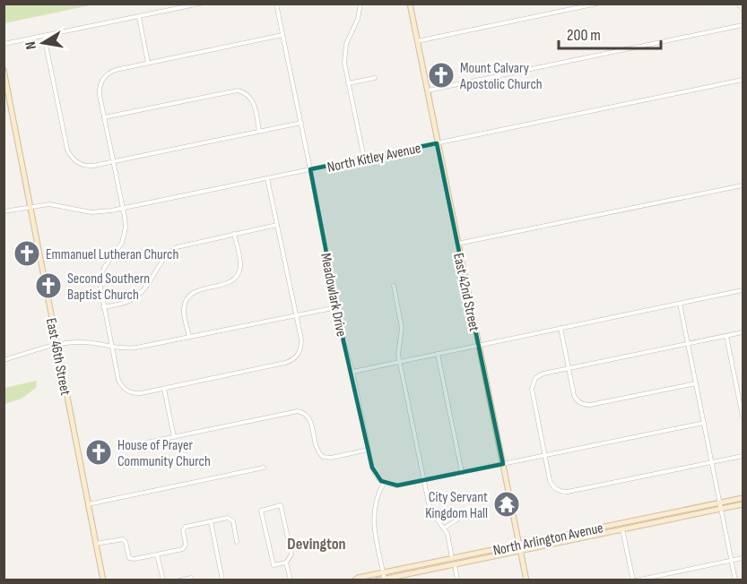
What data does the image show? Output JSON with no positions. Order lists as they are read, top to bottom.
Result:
{
  "streets": {
    "main road": ["East 42nd Street", "East 46th Street", "North Arlington Avenue"],
    "street": ["North Kitley Avenue", "Meadowlark Drive"]
  },
  "crossings": [
    ["North Kitley Avenue", "East 42nd Street"],
    ["North Kitley Avenue", "Meadowlark Drive"],
    ["North Kitley Avenue", "East 46th Street"],
    ["East 42nd Street", "North Arlington Avenue"]
  ],
  "districts": ["Devington"],
  "places": {
    "church": [
      "Mount Calvary Apostolic Church",
      "Emmanuel Lutheran Church",
      "Second Southern Baptist Church",
      "House of Prayer Community Church"
    ],
    "temple": ["City Servant Kingdom Hall"]
  },
  "scale_bar": "200 m",
  "north": "left"
}
